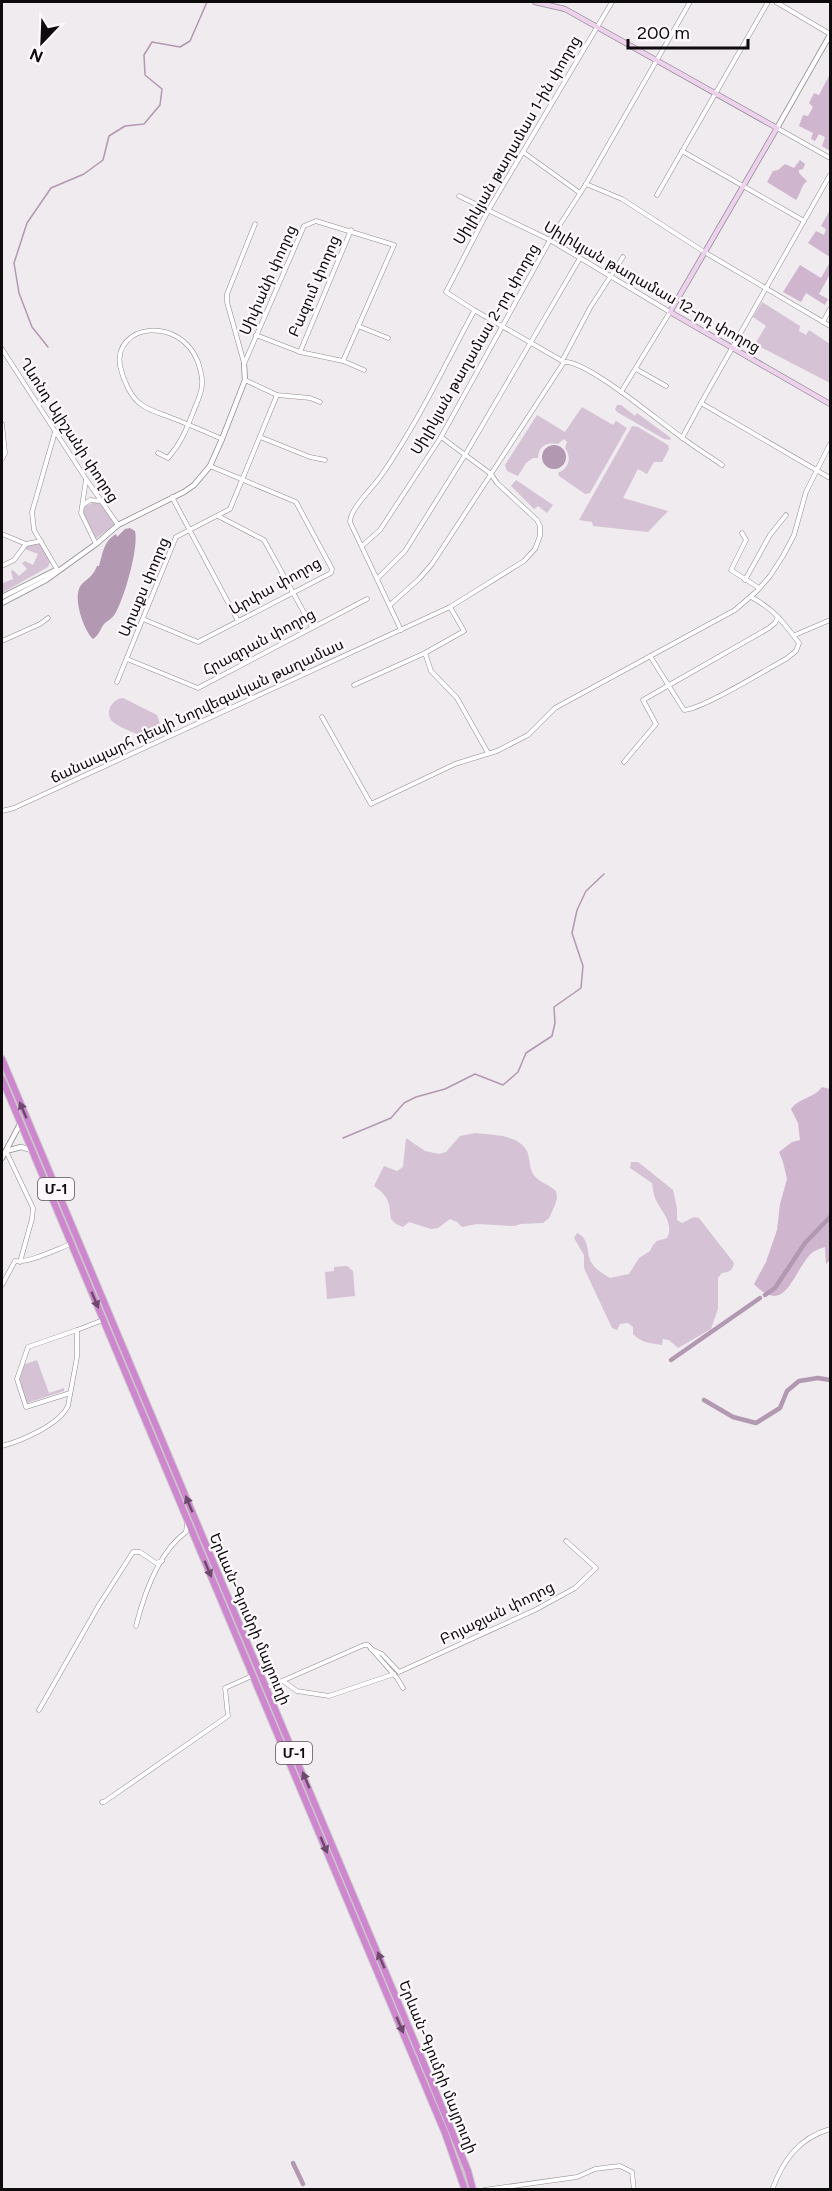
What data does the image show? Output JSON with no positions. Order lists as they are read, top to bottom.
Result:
{
  "streets": {
    "highway": ["Մ-1", "Երևան-Գյումրի մայրուղի"],
    "main road": ["Սիլիկյան թաղամաս 12-րդ փողոց"],
    "street": [
      "Սիլիկյան թաղամաս 1-ին փողոց",
      "Սիփանի փողոց",
      "Բազում փողոց",
      "Սիլիկյան թաղամաս 2-րդ փողոց",
      "Ղևոնդ Ալիշանի փողոց",
      "Արփա փողոց",
      "Արաքս փողոց",
      "Հրազդան փողոց",
      "ճանապարհ դեպի Նորվեգական թաղամաս",
      "Բոյաջյան փողոց"
    ]
  },
  "crossings": [
    ["Սիլիկյան թաղամաս 1-ին փողոց", "Սիլիկյան թաղամաս 12-րդ փողոց"],
    ["Սիփանի փողոց", "Բազում փողոց"],
    ["Սիլիկյան թաղամաս 12-րդ փողոց", "Սիլիկյան թաղամաս 2-րդ փողոց"],
    ["Սիլիկյան թաղամաս 2-րդ փողոց", "ճանապարհ դեպի Նորվեգական թաղամաս"],
    ["Արփա փողոց", "Արաքս փողոց"],
    ["Արաքս փողոց", "Հրազդան փողոց"]
  ],
  "scale_bar": "200 m",
  "north": "bottom left"
}
